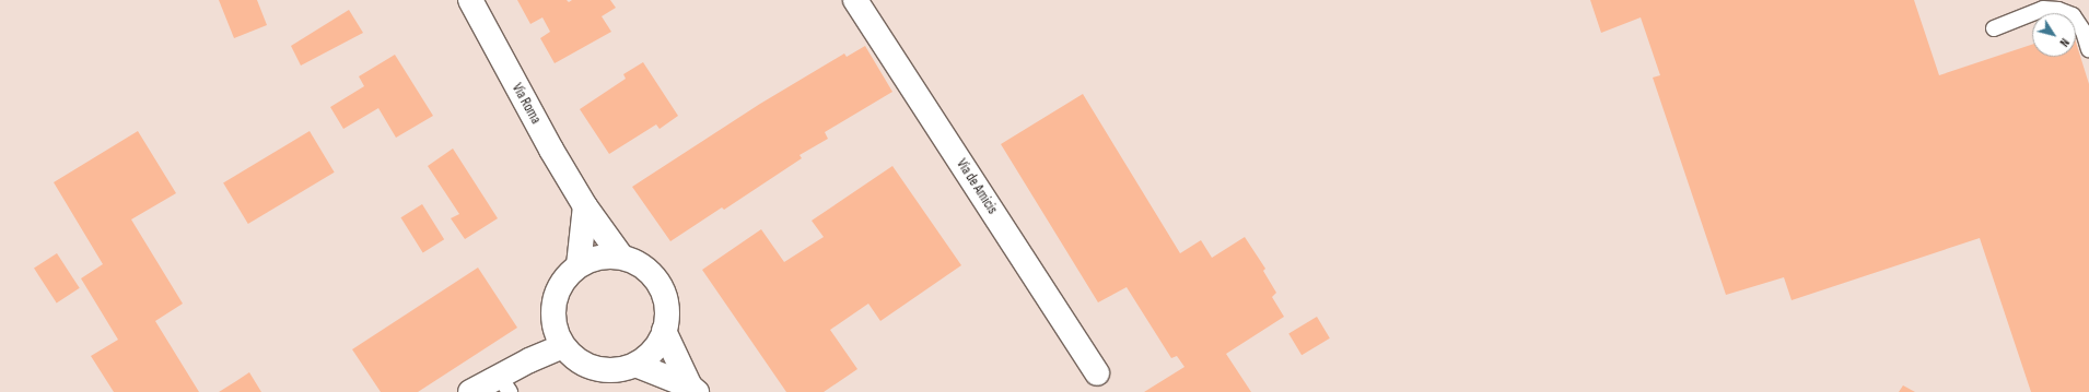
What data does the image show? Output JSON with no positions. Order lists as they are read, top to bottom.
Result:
{
  "streets": {
    "main road": ["Via Roma", "Via de Amicis"]
  },
  "north": "bottom right"
}
